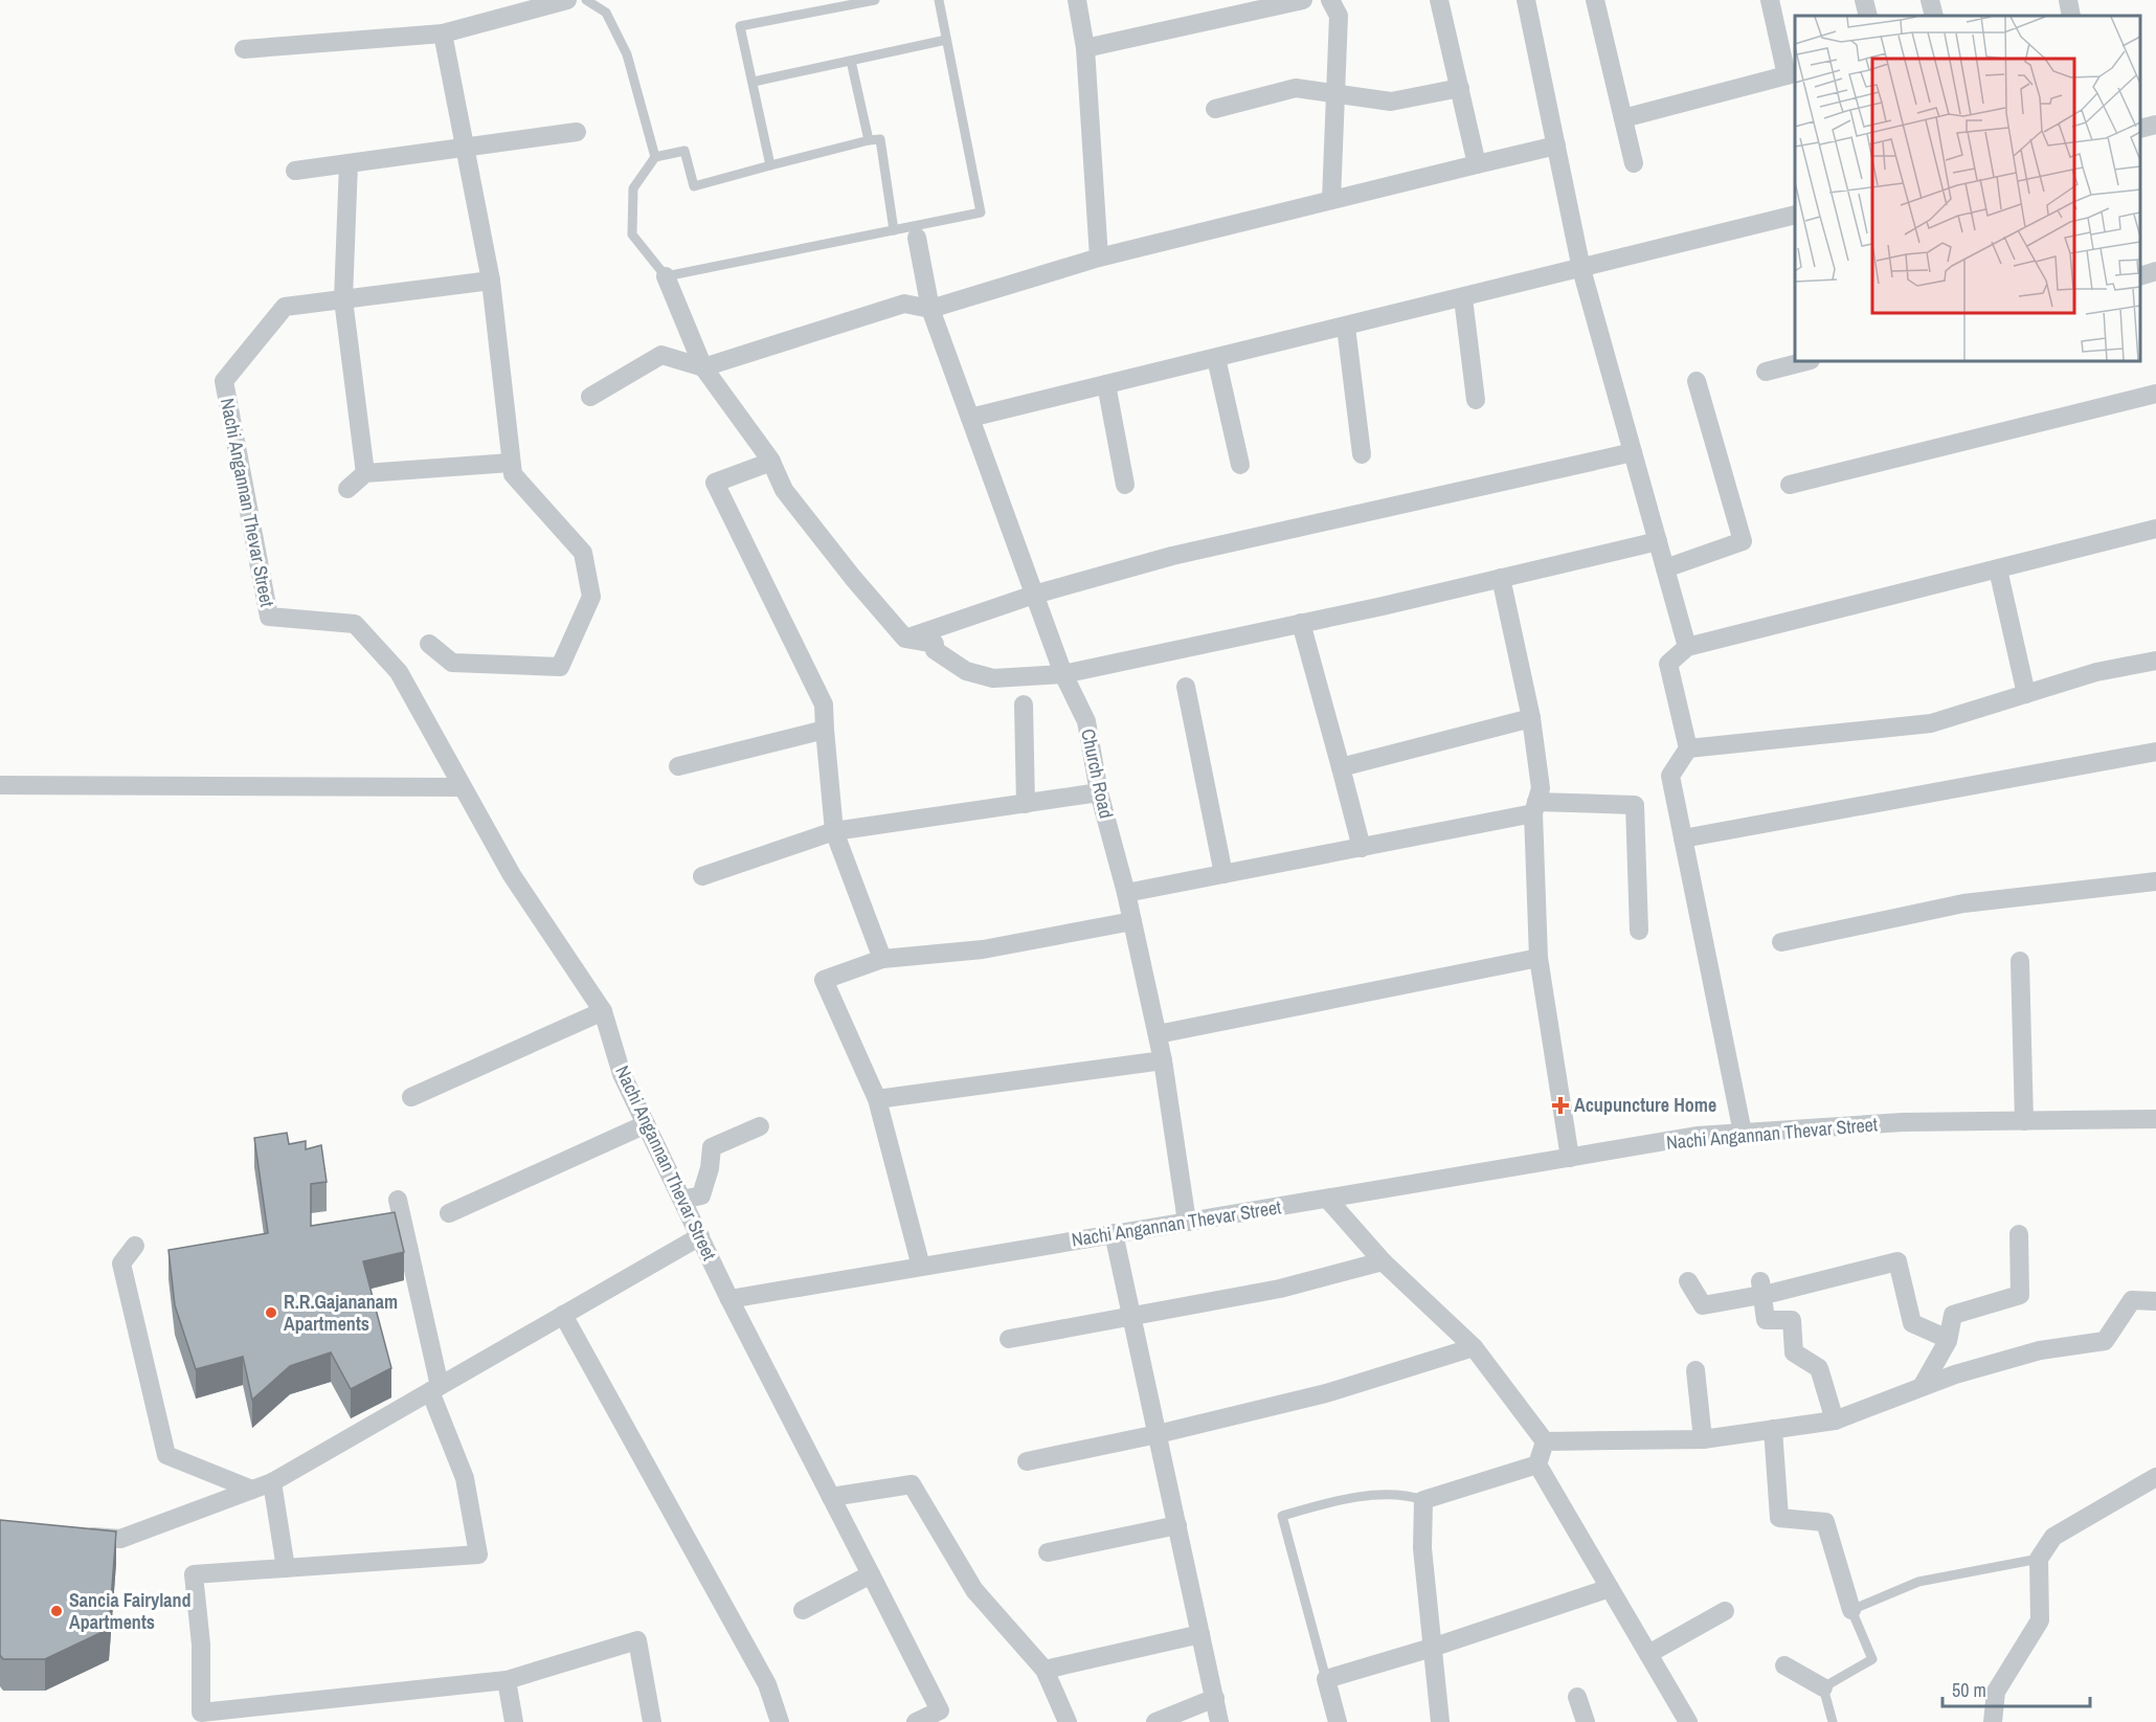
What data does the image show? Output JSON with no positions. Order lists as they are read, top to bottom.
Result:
{
  "streets": {
    "street": ["Nachi Angannan Thevar Street", "Church Road"]
  },
  "crossings": [
    ["Nachi Angannan Thevar Street", "Church Road"]
  ],
  "places": {
    "health": ["Acupuncture Home"],
    "other": ["R.R.Gajananam Apartments", "Sancia Fairyland Apartments"]
  },
  "scale_bar": "50 m"
}
